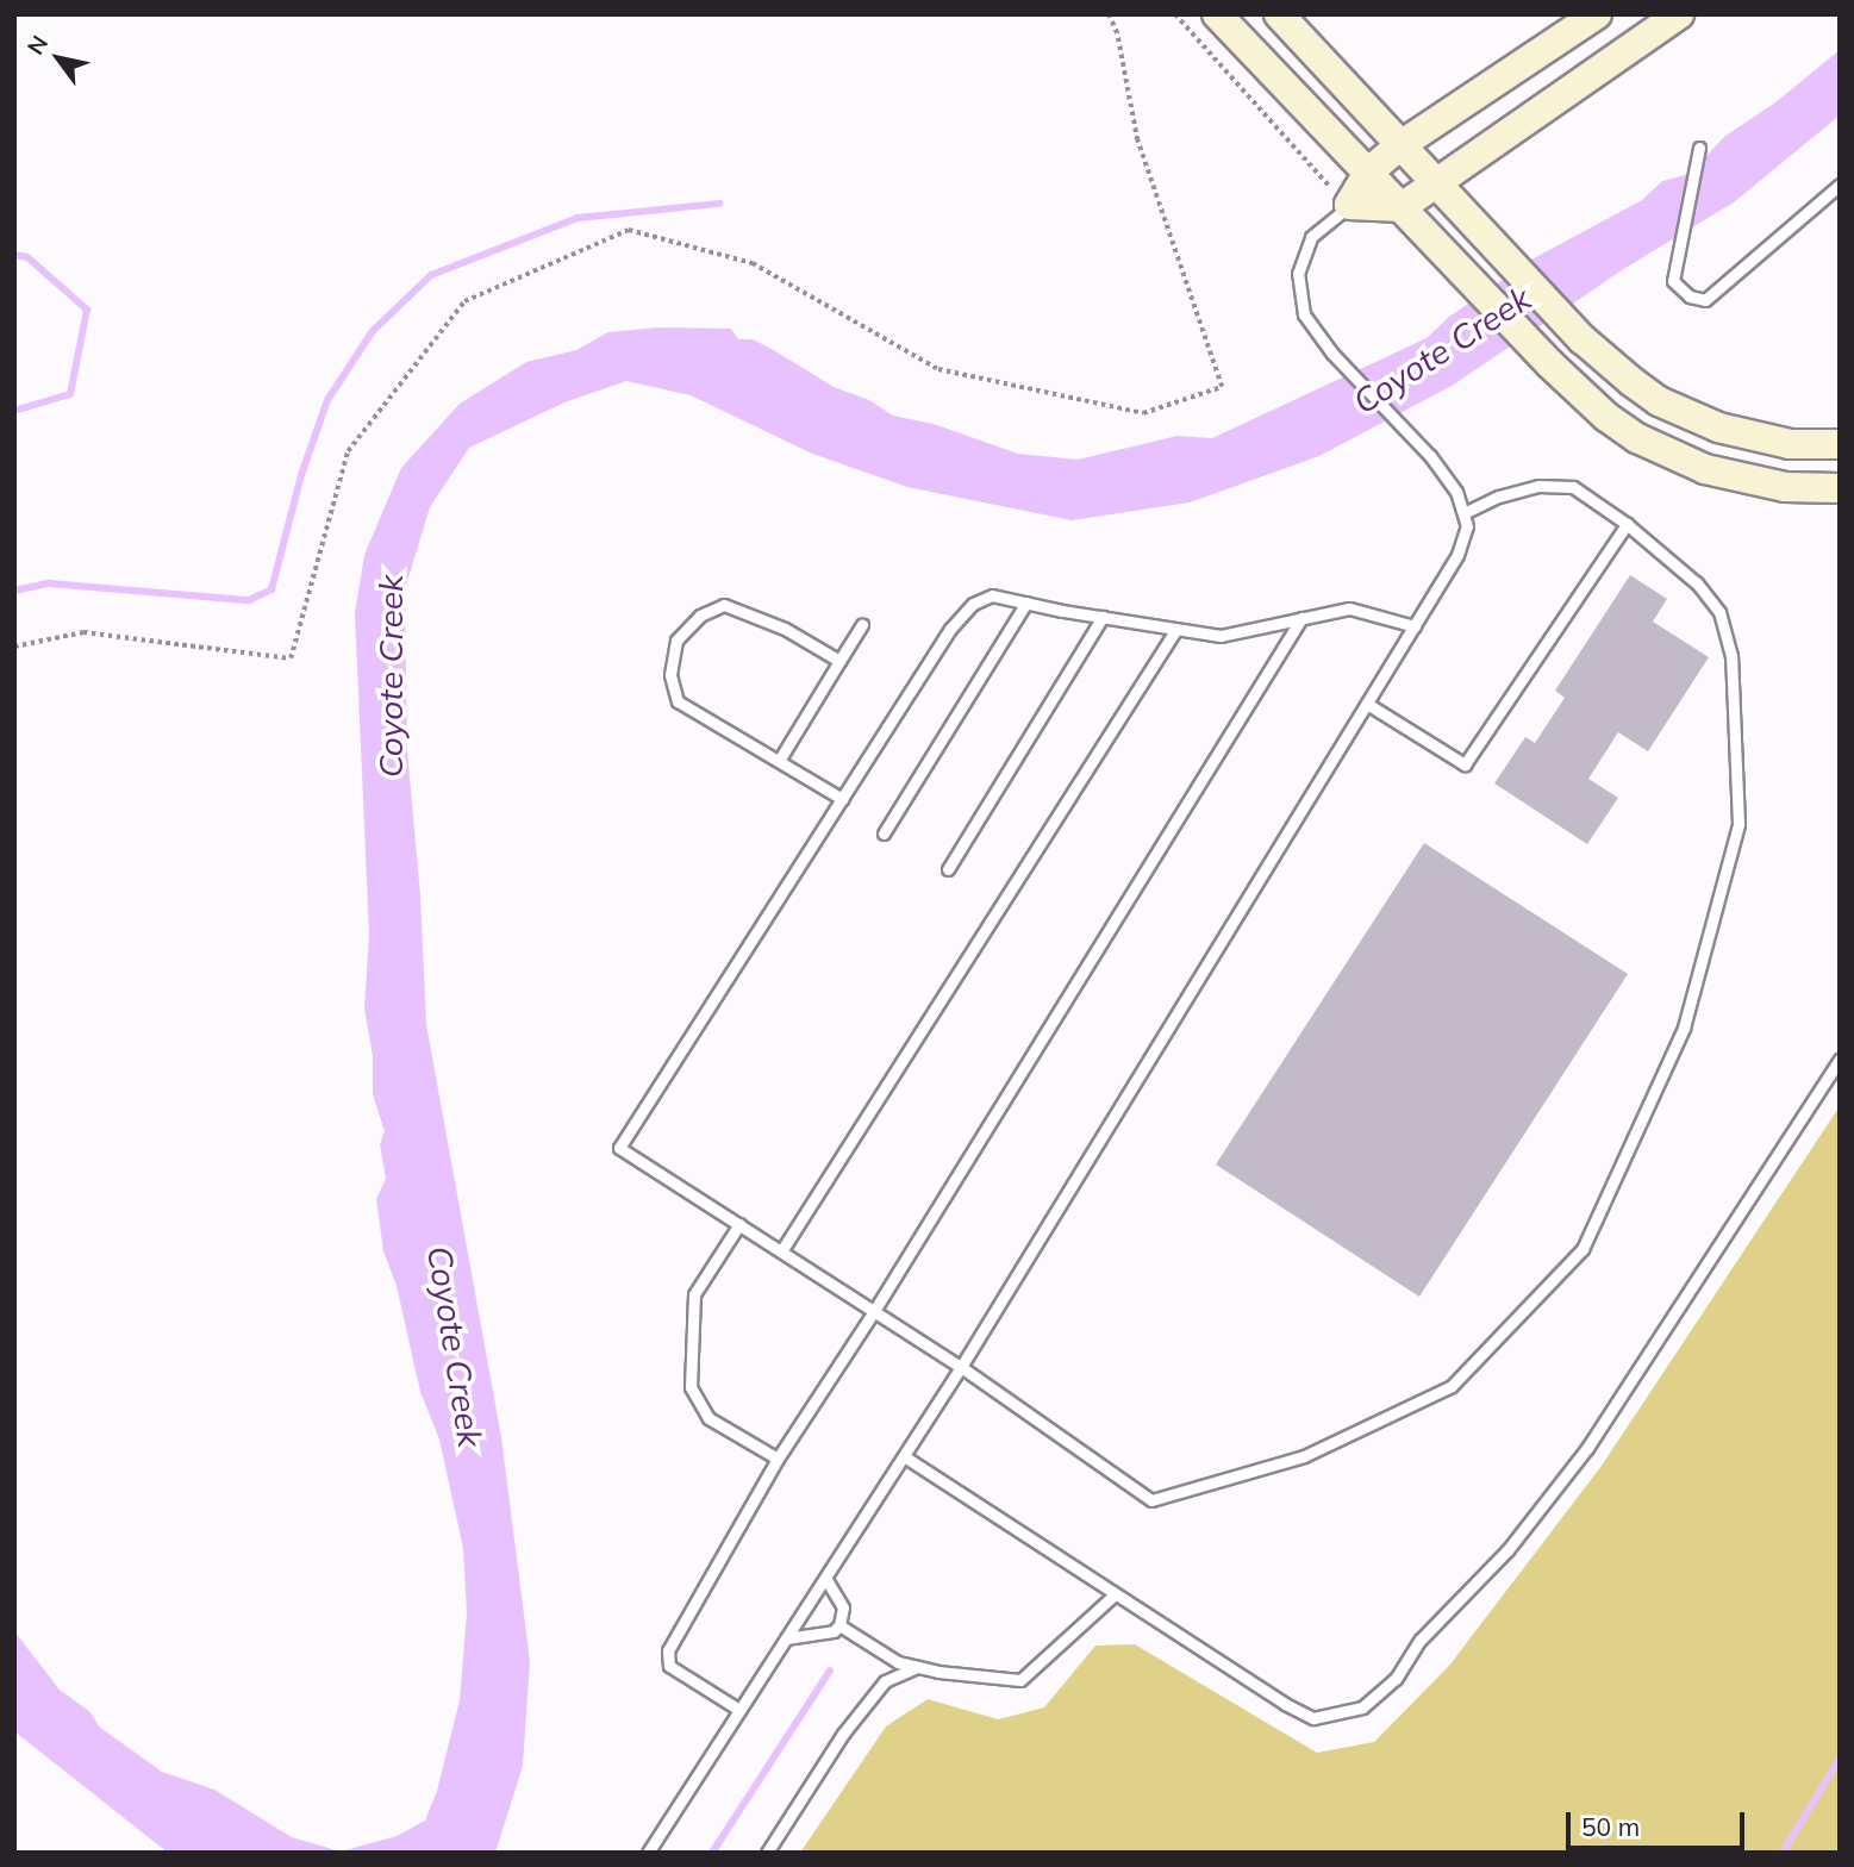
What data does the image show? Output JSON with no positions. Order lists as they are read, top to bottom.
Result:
{
  "water": ["Coyote Creek"],
  "scale_bar": "50 m",
  "north": "top left"
}
